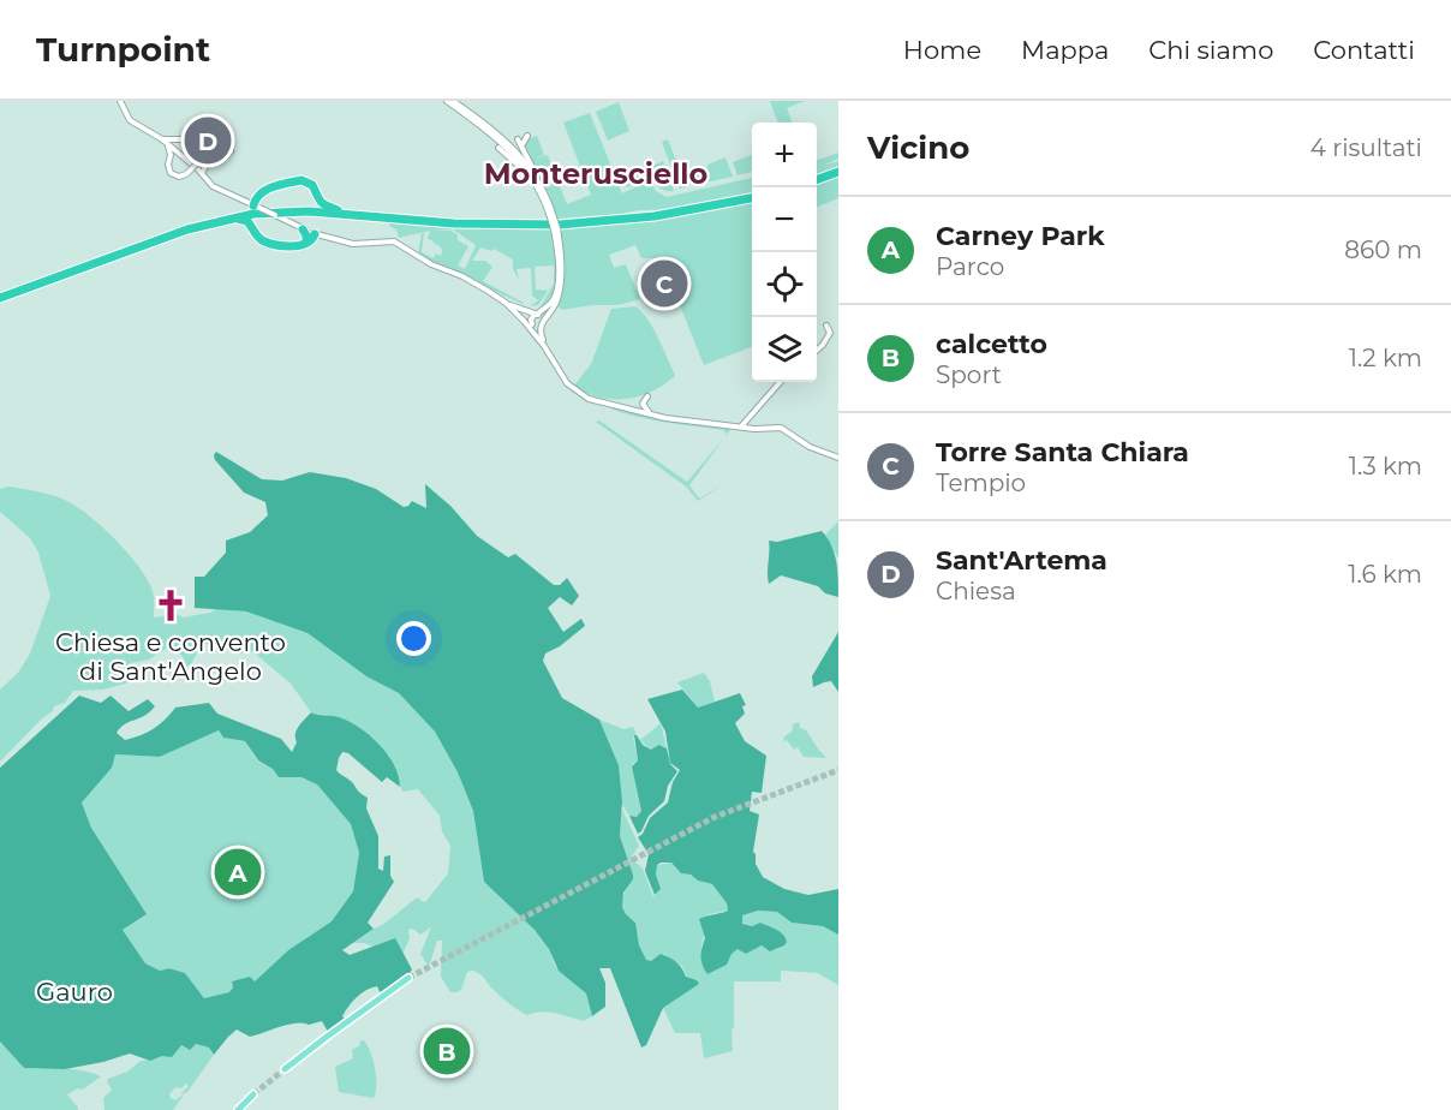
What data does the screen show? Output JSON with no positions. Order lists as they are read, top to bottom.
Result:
{
  "districts": ["Monterusciello"],
  "parks": ["Gauro"],
  "places": {
    "church": ["Chiesa e convento di Sant'Angelo"]
  },
  "page": {
    "header": "Turnpoint",
    "nav": [
      "Home",
      "Mappa",
      "Chi siamo",
      "Contatti"
    ],
    "heading": ["Vicino", "4 risultati"],
    "pins": [
      "D",
      "C",
      "A",
      "B"
    ],
    "map_buttons": ["+", "−"],
    "list": [
      {
        "mark": "A",
        "name": "Carney Park",
        "note": "Parco",
        "value": "860 m"
      },
      {
        "mark": "B",
        "name": "calcetto",
        "note": "Sport",
        "value": "1.2 km"
      },
      {
        "mark": "C",
        "name": "Torre Santa Chiara",
        "note": "Tempio",
        "value": "1.3 km"
      },
      {
        "mark": "D",
        "name": "Sant'Artema",
        "note": "Chiesa",
        "value": "1.6 km"
      }
    ]
  }
}
